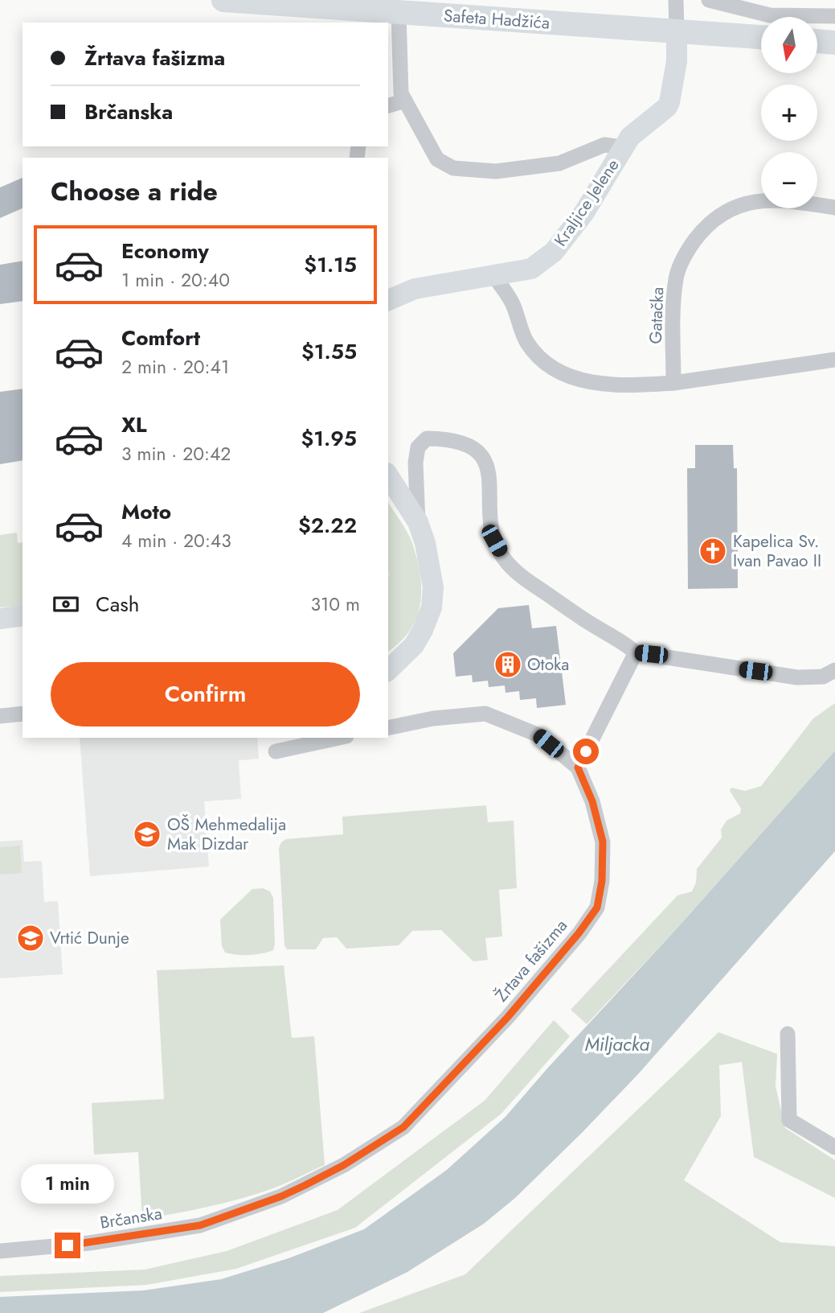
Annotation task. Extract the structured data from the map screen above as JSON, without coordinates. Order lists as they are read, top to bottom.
{
  "streets": {
    "main road": ["Safeta Hadžića", "Kraljice Jelene"],
    "street": ["Gatačka", "Žrtava fašizma", "Brčanska"]
  },
  "crossings": [
    ["Safeta Hadžića", "Kraljice Jelene"],
    ["Žrtava fašizma", "Brčanska"]
  ],
  "water": ["Miljacka"],
  "places": {
    "church": ["Kapelica Sv. Ivan Pavao II"],
    "building": ["Otoka"],
    "school or university": ["OŠ Mehmedalija Mak Dizdar", "Vrtić Dunje"]
  },
  "north": "bottom",
  "page": {
    "map_buttons": ["+", "−"],
    "banner": ["Žrtava fašizma", "Brčanska"],
    "heading": "Choose a ride",
    "list": [
      {
        "name": "Economy",
        "note": "1 min · 20:40",
        "value": "$1.15"
      },
      {
        "name": "Comfort",
        "note": "2 min · 20:41",
        "value": "$1.55"
      },
      {
        "name": "XL",
        "note": "3 min · 20:42",
        "value": "$1.95"
      },
      {
        "name": "Moto",
        "note": "4 min · 20:43",
        "value": "$2.22"
      }
    ],
    "pay": ["Cash", "310 m"],
    "buttons": "Confirm",
    "bubble": "1 min"
  }
}
